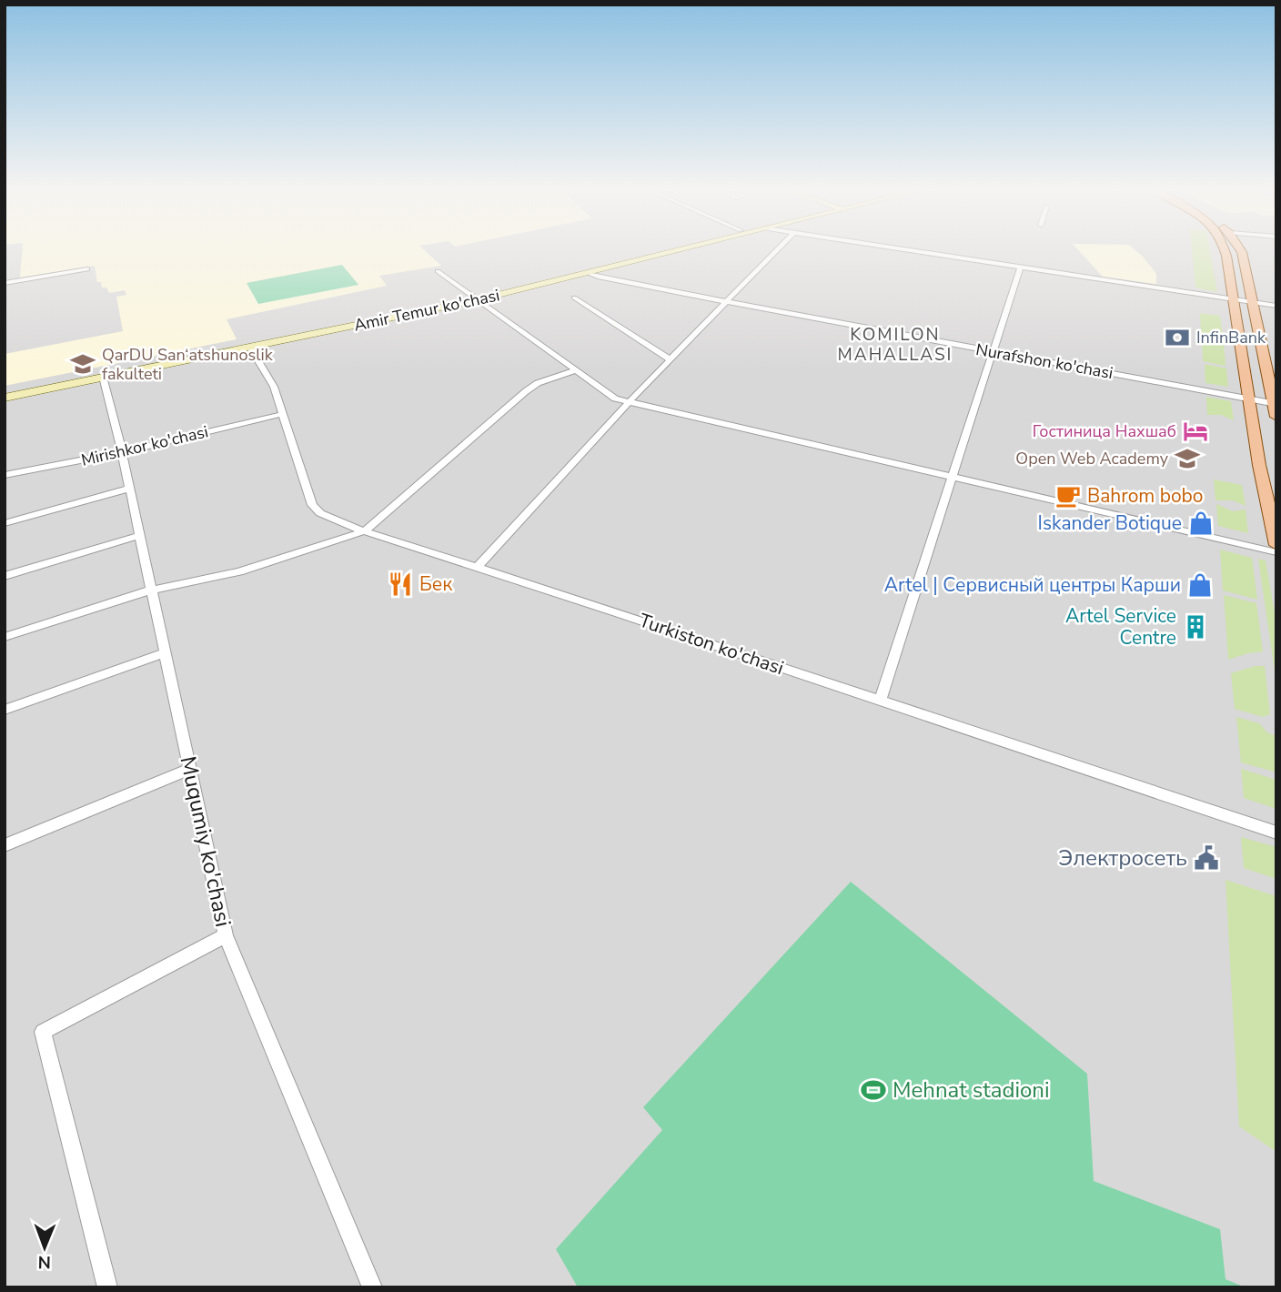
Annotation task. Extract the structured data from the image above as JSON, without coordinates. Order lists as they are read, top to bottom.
{
  "streets": {
    "main road": ["Amir Temur ko'chasi"],
    "street": [
      "Nurafshon ko'chasi",
      "Mirishkor ko'chasi",
      "Turkiston ko'chasi",
      "Muqumiy ko'chasi"
    ]
  },
  "crossings": [
    ["Amir Temur ko'chasi", "Nurafshon ko'chasi"],
    ["Amir Temur ko'chasi", "Turkiston ko'chasi"],
    ["Amir Temur ko'chasi", "Muqumiy ko'chasi"],
    ["Mirishkor ko'chasi", "Turkiston ko'chasi"],
    ["Mirishkor ko'chasi", "Muqumiy ko'chasi"]
  ],
  "districts": ["KOMILON MAHALLASI"],
  "places": {
    "bank": ["InfinBank"],
    "school or university": ["QarDU San‘atshunoslik fakulteti", "Open Web Academy"],
    "hotel": ["Гостиница Нахшаб"],
    "cafe": ["Bahrom bobo"],
    "shop": ["Iskander Botique", "Artel | Сервисный центры Карши"],
    "restaurant": ["Бек"],
    "building": ["Artel Service Centre"],
    "public building": ["Электросеть"],
    "sports": ["Mehnat stadioni"]
  },
  "north": "bottom"
}
